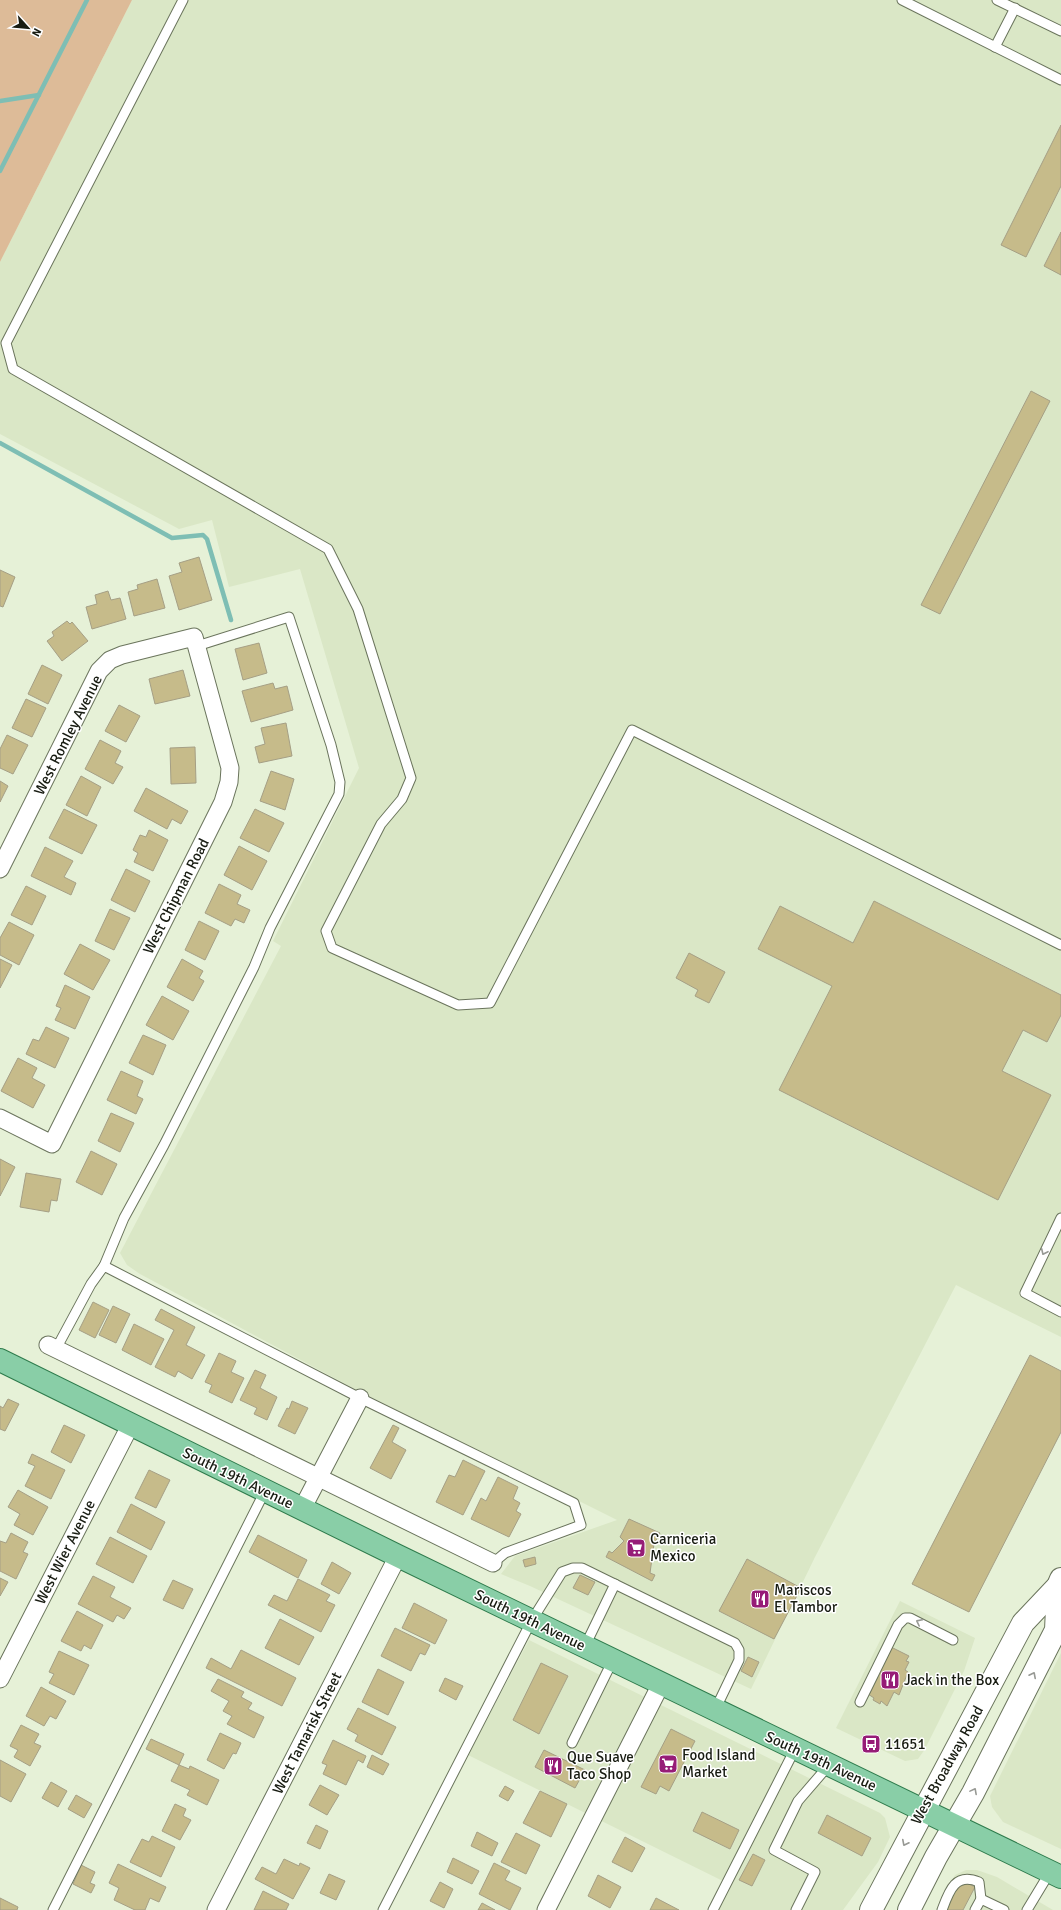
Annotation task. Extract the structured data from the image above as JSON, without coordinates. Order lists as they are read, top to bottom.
{
  "streets": {
    "main road": ["South 19th Avenue", "West Broadway Road"],
    "street": [
      "West Romley Avenue",
      "West Chipman Road",
      "West Wier Avenue",
      "West Tamarisk Street"
    ]
  },
  "crossings": [
    ["West Romley Avenue", "West Chipman Road"],
    ["South 19th Avenue", "West Wier Avenue"],
    ["South 19th Avenue", "West Tamarisk Street"],
    ["South 19th Avenue", "West Broadway Road"]
  ],
  "places": {
    "supermarket": ["Carniceria Mexico", "Food Island Market"],
    "restaurant": ["Mariscos El Tambor", "Jack in the Box", "Que Suave Taco Shop"],
    "bus stop": ["11651"]
  },
  "north": "bottom right"
}
